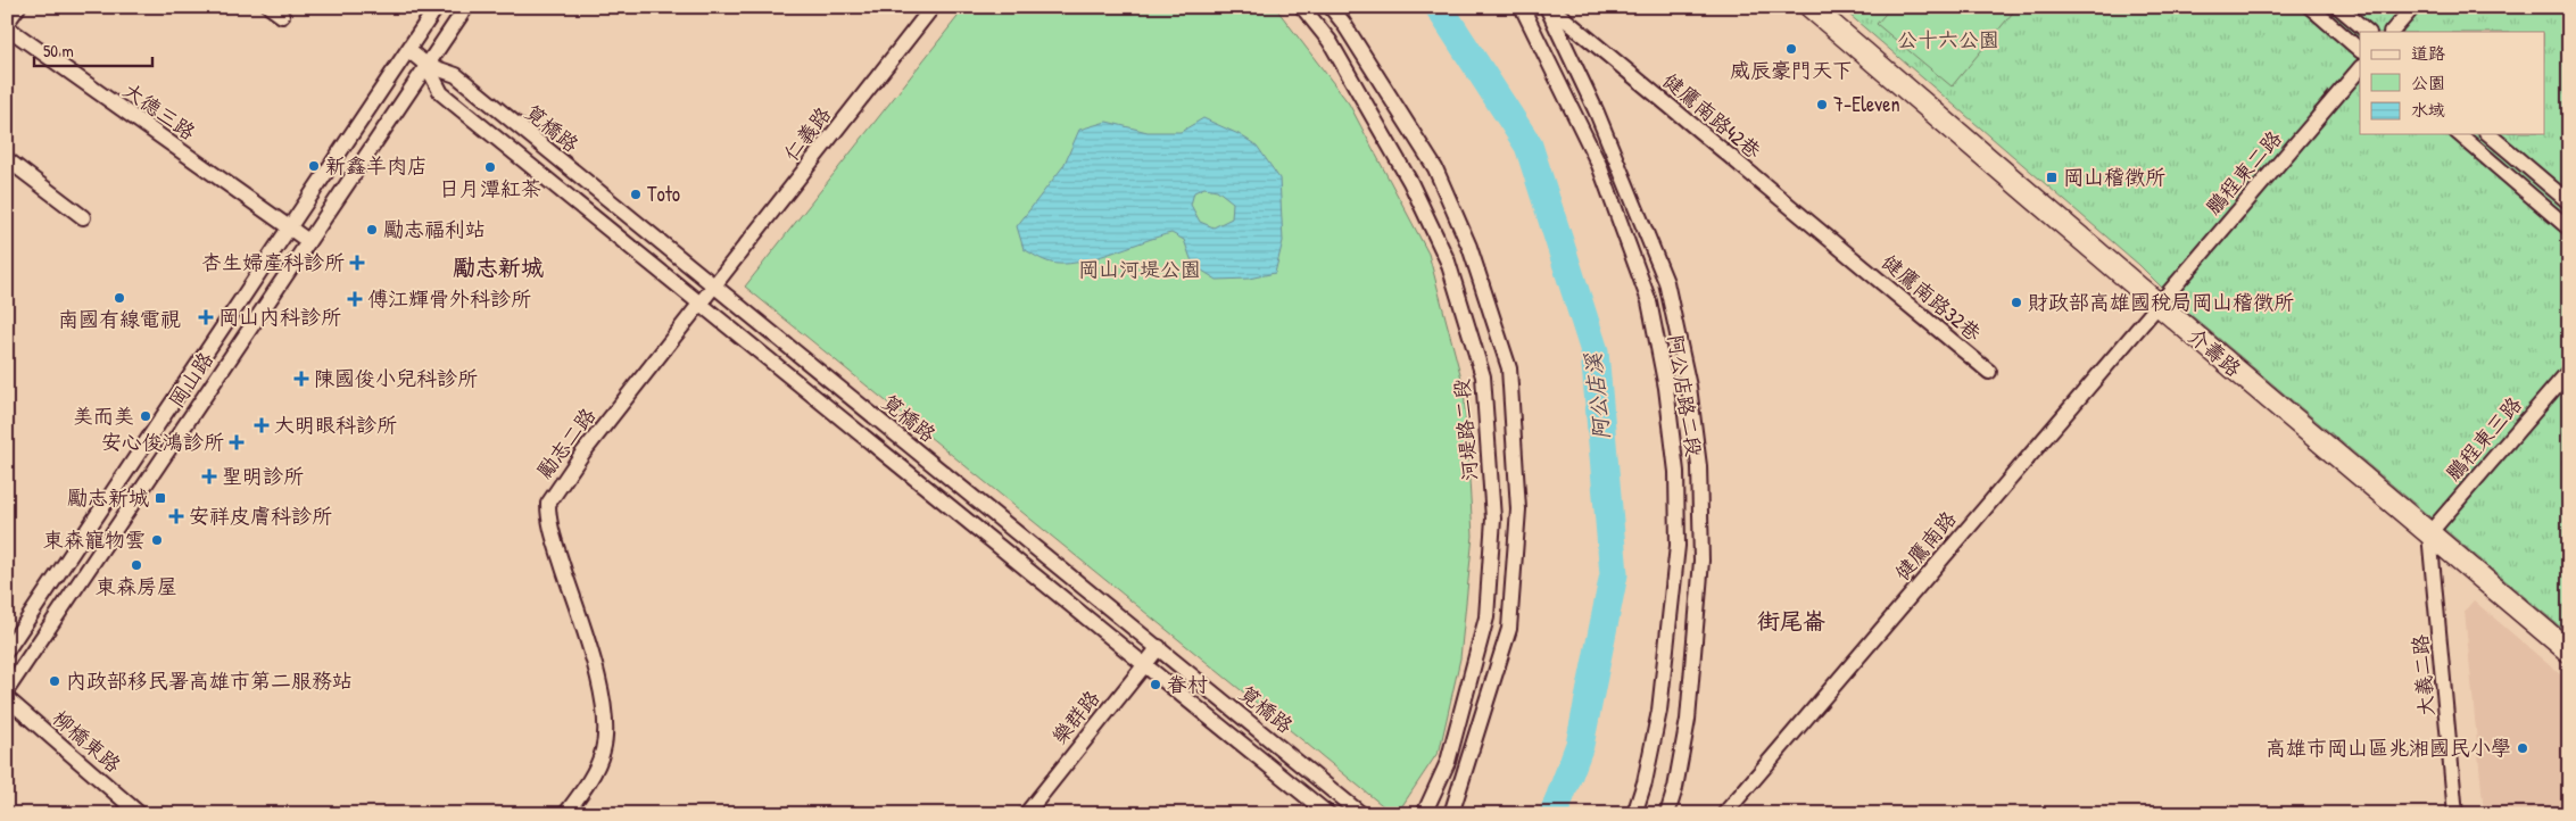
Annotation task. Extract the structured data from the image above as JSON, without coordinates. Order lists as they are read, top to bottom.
{
  "streets": {
    "main road": ["介壽路"],
    "street": [
      "大德三路",
      "健鷹南路42巷",
      "筧橋路",
      "仁義路",
      "鵬程東二路",
      "健鷹南路32巷",
      "岡山路",
      "阿公店路二段",
      "河堤路二段",
      "鵬程東三路",
      "勵志二路",
      "健鷹南路",
      "大義二路",
      "樂群路",
      "柳橋東路"
    ]
  },
  "crossings": [
    ["大德三路", "岡山路"],
    ["健鷹南路42巷", "健鷹南路32巷"],
    ["健鷹南路42巷", "阿公店路二段"],
    ["筧橋路", "仁義路"],
    ["筧橋路", "岡山路"],
    ["筧橋路", "勵志二路"],
    ["筧橋路", "樂群路"],
    ["仁義路", "勵志二路"],
    ["鵬程東二路", "介壽路"],
    ["鵬程東二路", "健鷹南路"],
    ["介壽路", "鵬程東三路"],
    ["介壽路", "健鷹南路"],
    ["介壽路", "大義二路"],
    ["鵬程東三路", "大義二路"]
  ],
  "districts": ["勵志新城", "街尾崙"],
  "water": ["阿公店溪"],
  "parks": ["公十六公園", "岡山河堤公園"],
  "places": {
    "other": [
      "威辰豪門天下",
      "7-Eleven",
      "新鑫羊肉店",
      "日月潭紅茶",
      "Toto",
      "勵志福利站",
      "南國有線電視",
      "財政部高雄國稅局岡山稽徵所",
      "美而美",
      "東森寵物雲",
      "東森房屋",
      "內政部移民署高雄市第二服務站",
      "眷村",
      "高雄市岡山區兆湘國民小學"
    ],
    "transit": ["岡山稽徵所", "勵志新城"],
    "health": [
      "杏生婦產科診所",
      "傅江輝骨外科診所",
      "岡山內科診所",
      "陳國俊小兒科診所",
      "大明眼科診所",
      "安心俊鴻診所",
      "聖明診所",
      "安祥皮膚科診所"
    ]
  },
  "legend": ["道路", "公園", "水域"],
  "scale_bar": "50 m"
}
